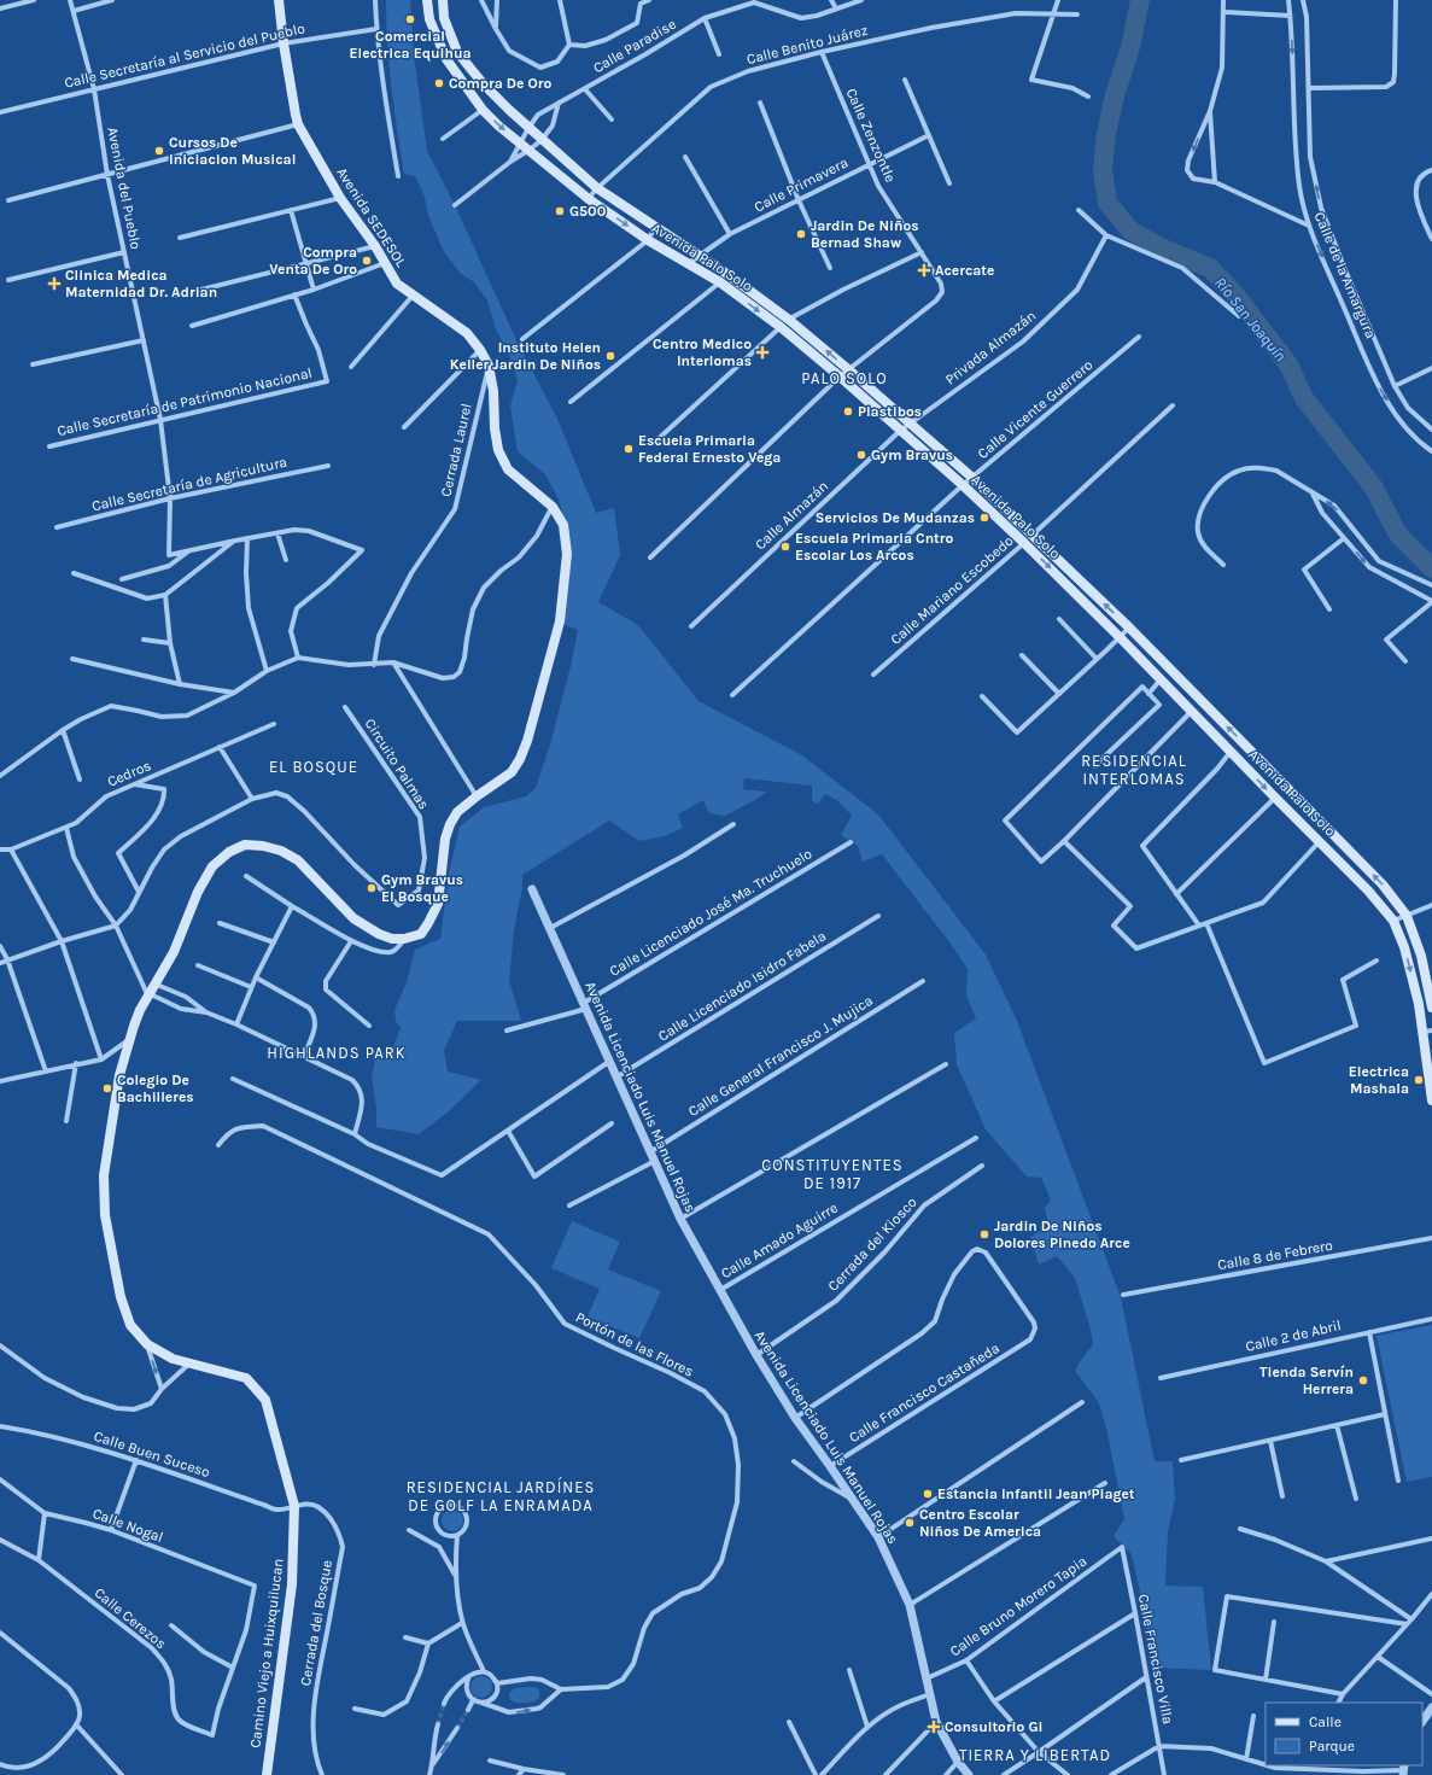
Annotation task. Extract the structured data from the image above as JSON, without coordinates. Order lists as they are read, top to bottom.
{
  "streets": {
    "main road": ["Avenida SEDESOL", "Avenida Palo Solo", "Camino Viejo a Huixquilucan"],
    "street": [
      "Calle Benito Juárez",
      "Calle Paradise",
      "Calle Secretaría al Servicio del Pueblo",
      "Calle Zenzontle",
      "Calle Primavera",
      "Avenida del Pueblo",
      "Calle de la Amargura",
      "Privada Almazán",
      "Calle Secretaría de Patrimonio Nacional",
      "Calle Vicente Guerrero",
      "Cerrada Laurel",
      "Calle Secretaría de Agricultura",
      "Calle Almazán",
      "Calle Mariano Escobedo",
      "Circuito Palmas",
      "Cedros",
      "Calle Licenciado José Ma. Truchuelo",
      "Calle Licenciado Isidro Fabela",
      "Calle General Francisco J. Mujica",
      "Avenida Licenciado Luis Manuel Rojas",
      "Calle Amado Aguirre",
      "Cerrada del Kiosco",
      "Calle 8 de Febrero",
      "Calle 2 de Abril",
      "Portón de las Flores",
      "Calle Francisco Castañeda",
      "Calle Buen Suceso",
      "Calle Nogal",
      "Calle Bruno Morero Tapia",
      "Calle Cerezos",
      "Cerrada del Bosque",
      "Calle Francisco Villa"
    ]
  },
  "crossings": [
    ["Calle Benito Juárez", "Calle Zenzontle"],
    ["Calle Benito Juárez", "Avenida Palo Solo"],
    ["Calle Paradise", "Avenida Palo Solo"],
    ["Calle Secretaría al Servicio del Pueblo", "Avenida del Pueblo"],
    ["Calle Secretaría al Servicio del Pueblo", "Avenida SEDESOL"],
    ["Calle Zenzontle", "Calle Primavera"],
    ["Calle Zenzontle", "Avenida Palo Solo"],
    ["Calle Primavera", "Avenida Palo Solo"],
    ["Avenida del Pueblo", "Calle Secretaría de Patrimonio Nacional"],
    ["Avenida del Pueblo", "Calle Secretaría de Agricultura"],
    ["Avenida SEDESOL", "Cerrada Laurel"],
    ["Avenida Palo Solo", "Privada Almazán"],
    ["Avenida Palo Solo", "Calle Vicente Guerrero"],
    ["Avenida Palo Solo", "Calle Almazán"],
    ["Avenida Palo Solo", "Calle Mariano Escobedo"],
    ["Privada Almazán", "Calle Almazán"],
    ["Calle Licenciado José Ma. Truchuelo", "Avenida Licenciado Luis Manuel Rojas"],
    ["Calle Licenciado Isidro Fabela", "Avenida Licenciado Luis Manuel Rojas"],
    ["Calle General Francisco J. Mujica", "Avenida Licenciado Luis Manuel Rojas"],
    ["Avenida Licenciado Luis Manuel Rojas", "Calle Amado Aguirre"],
    ["Avenida Licenciado Luis Manuel Rojas", "Cerrada del Kiosco"],
    ["Avenida Licenciado Luis Manuel Rojas", "Calle Francisco Castañeda"],
    ["Avenida Licenciado Luis Manuel Rojas", "Calle Bruno Morero Tapia"],
    ["Calle Buen Suceso", "Cerrada del Bosque"],
    ["Calle Buen Suceso", "Camino Viejo a Huixquilucan"],
    ["Calle Nogal", "Calle Cerezos"],
    ["Calle Bruno Morero Tapia", "Calle Francisco Villa"],
    ["Cerrada del Bosque", "Camino Viejo a Huixquilucan"]
  ],
  "districts": [
    "PALO SOLO",
    "RESIDENCIAL INTERLOMAS",
    "EL BOSQUE",
    "HIGHLANDS PARK",
    "CONSTITUYENTES DE 1917",
    "RESIDENCIAL JARDÍNES DE GOLF LA ENRAMADA",
    "TIERRA Y LIBERTAD"
  ],
  "water": ["Río San Joaquín"],
  "places": {
    "other": [
      "Comercial Electrica Equihua",
      "Compra De Oro",
      "Cursos De Iniciacion Musical",
      "G500",
      "Jardin De Niños Bernad Shaw",
      "Compra Venta De Oro",
      "Instituto Helen Keller Jardin De Niños",
      "Plastibos",
      "Escuela Primaria Federal Ernesto Vega",
      "Gym Bravus",
      "Servicios De Mudanzas",
      "Escuela Primaria Cntro Escolar Los Arcos",
      "Gym Bravus El Bosque",
      "Electrica Mashala",
      "Colegio De Bachilleres",
      "Jardin De Niños Dolores Pinedo Arce",
      "Tienda Servín Herrera",
      "Estancia Infantil Jean Piaget",
      "Centro Escolar Niños De America"
    ],
    "health": [
      "Acercate",
      "Clinica Medica Maternidad Dr. Adrian",
      "Centro Medico Interlomas",
      "Consultorio Gi"
    ]
  },
  "legend": ["Calle", "Parque"]
}
